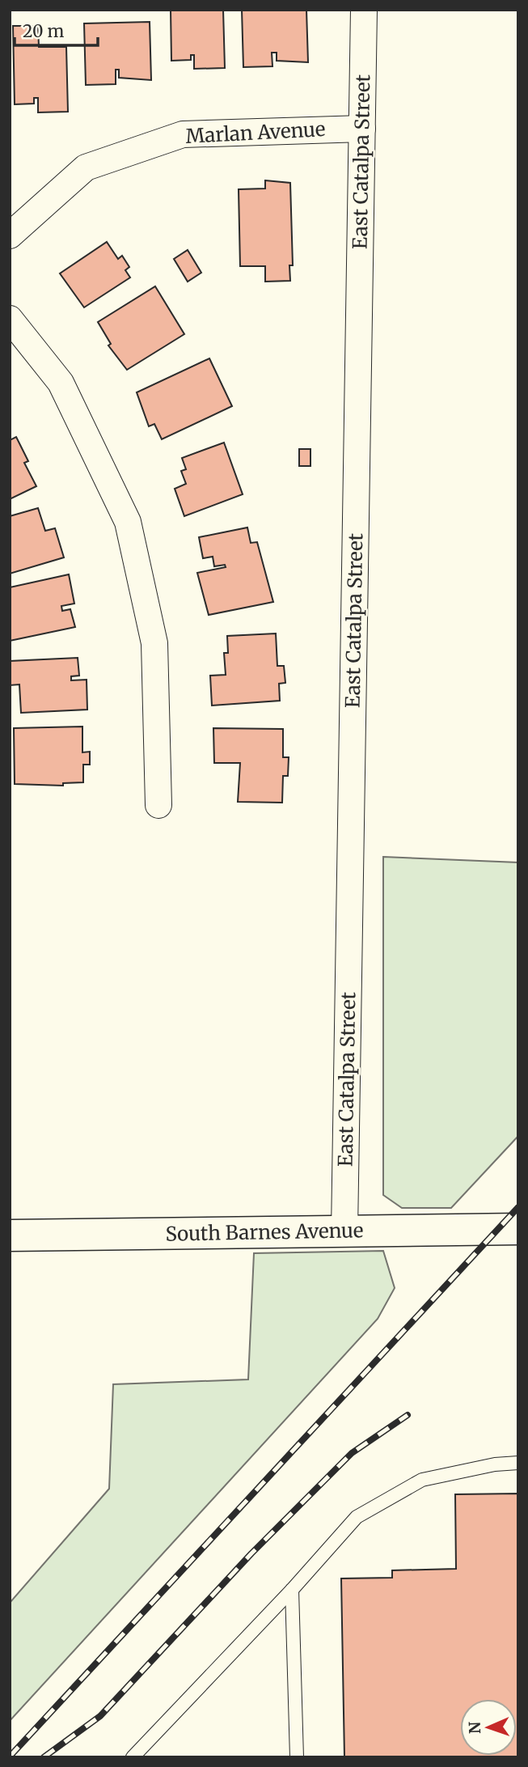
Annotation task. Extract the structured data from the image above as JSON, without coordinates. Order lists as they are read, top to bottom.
{
  "streets": {
    "street": ["Marlan Avenue", "East Catalpa Street", "South Barnes Avenue"]
  },
  "crossings": [
    ["Marlan Avenue", "East Catalpa Street"],
    ["East Catalpa Street", "South Barnes Avenue"]
  ],
  "scale_bar": "20 m",
  "north": "left"
}
